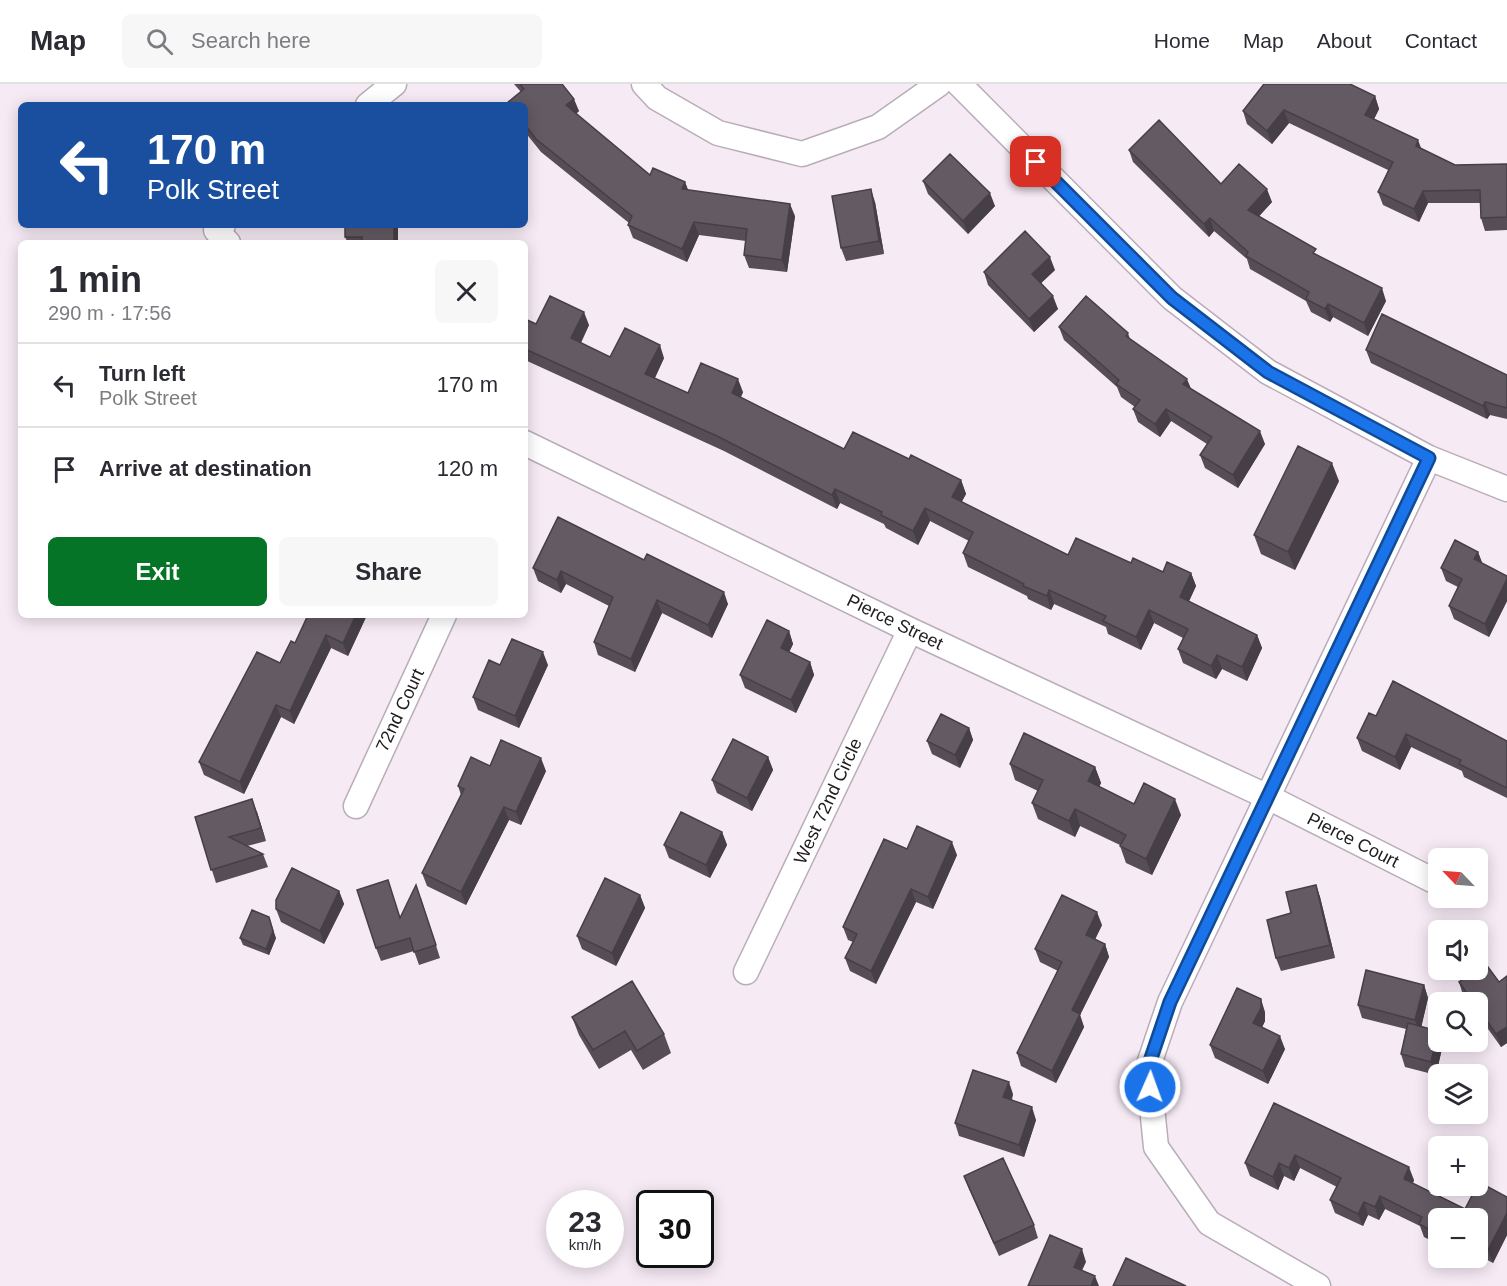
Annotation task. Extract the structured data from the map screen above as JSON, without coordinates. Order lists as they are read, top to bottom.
{
  "streets": {
    "street": [
      "Pierce Street",
      "72nd Court",
      "West 72nd Circle",
      "Pierce Court"
    ]
  },
  "crossings": [
    ["Pierce Street", "West 72nd Circle"],
    ["Pierce Street", "Pierce Court"]
  ],
  "north": "top left",
  "page": {
    "header": "Map",
    "search": "Search here",
    "nav": [
      "Home",
      "Map",
      "About",
      "Contact"
    ],
    "turn": ["170 m", "Polk Street"],
    "heading": ["1 min", "290 m · 17:56"],
    "list": [
      {
        "name": "Turn left",
        "note": "Polk Street",
        "value": "170 m"
      },
      {
        "name": "Arrive at destination",
        "value": "120 m"
      }
    ],
    "buttons": ["Exit", "Share"],
    "map_buttons": ["+", "−"],
    "speed": "23 km/h",
    "limit": "30"
  }
}
